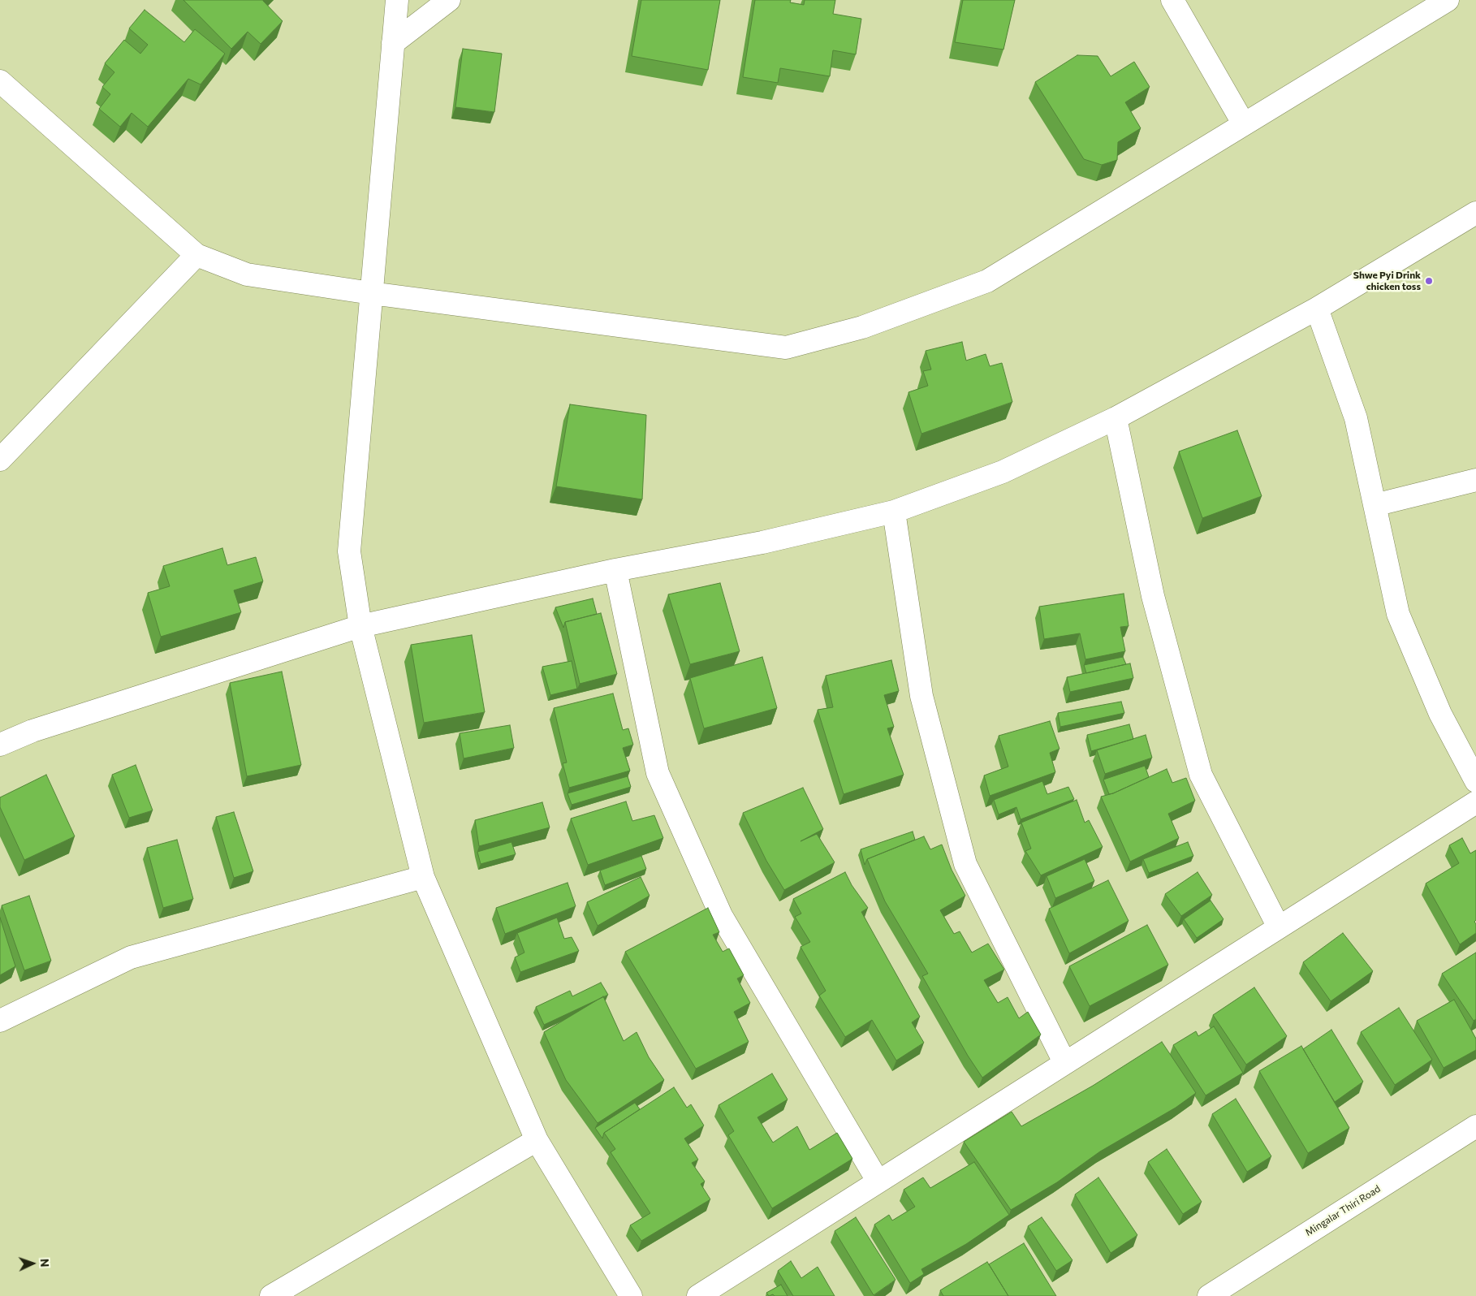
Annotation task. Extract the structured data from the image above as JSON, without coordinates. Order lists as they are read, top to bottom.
{
  "streets": {
    "street": ["Mingalar Thiri Road"]
  },
  "places": ["Shwe Pyi Drink chicken toss"],
  "north": "right"
}
